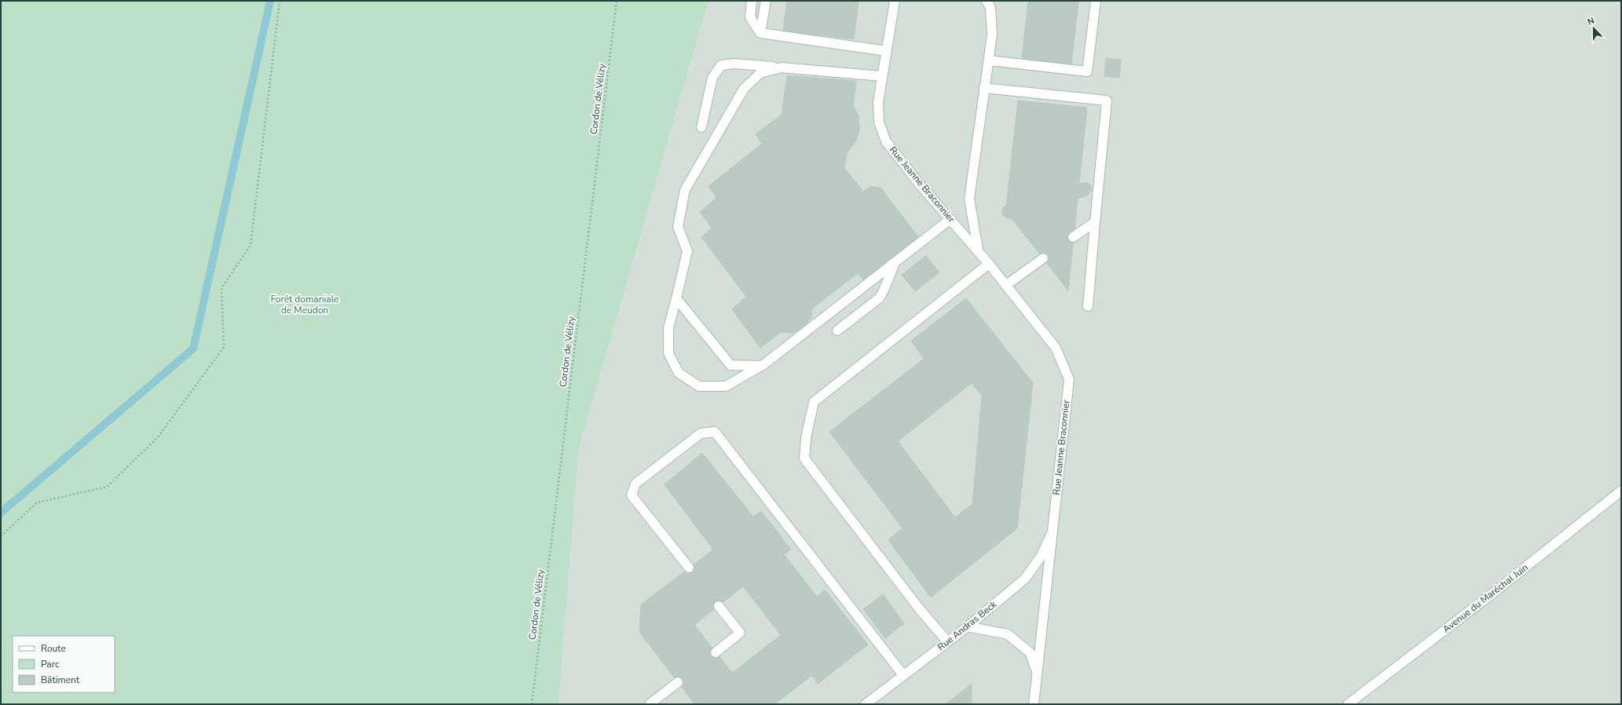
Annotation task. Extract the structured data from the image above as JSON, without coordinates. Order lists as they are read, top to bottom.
{
  "streets": {
    "street": ["Rue Jeanne Braconnier", "Avenue du Maréchal Juin", "Rue Andras Beck"],
    "path": ["Cordon de Vélizy"]
  },
  "crossings": [
    ["Rue Jeanne Braconnier", "Rue Andras Beck"]
  ],
  "parks": ["Forêt domaniale de Meudon"],
  "legend": ["Route", "Parc", "Bâtiment"],
  "north": "top"
}
